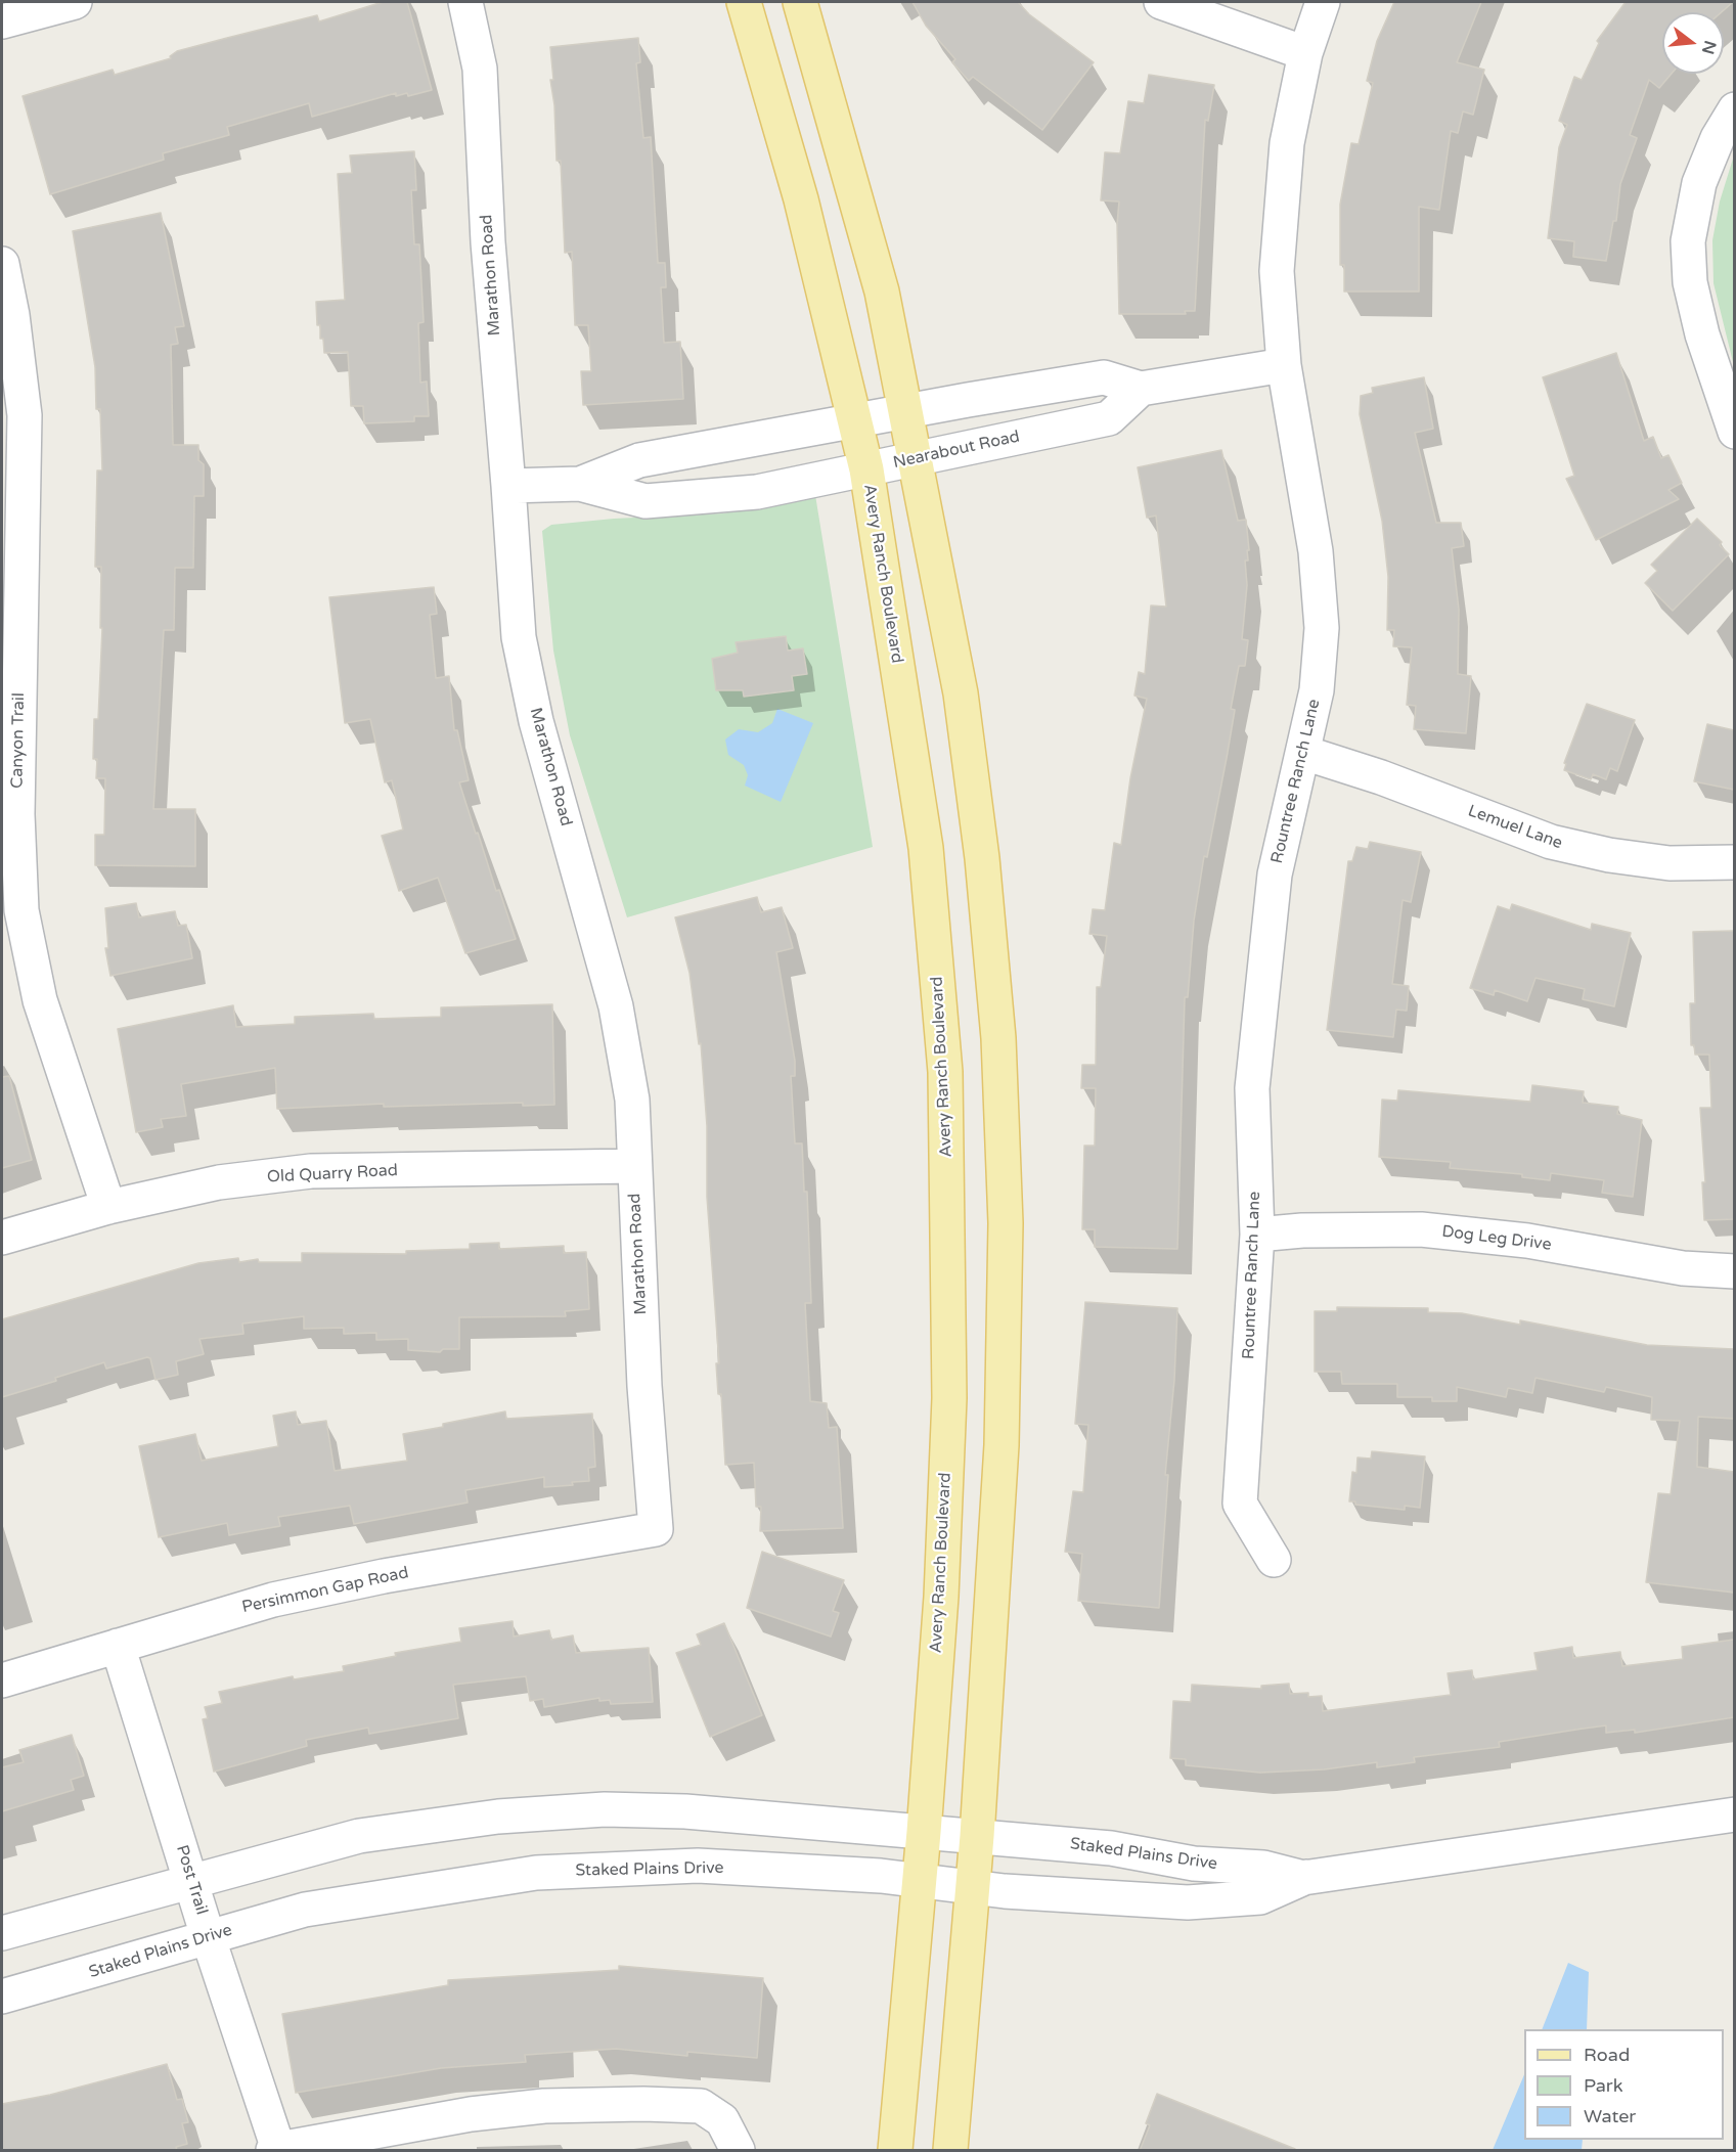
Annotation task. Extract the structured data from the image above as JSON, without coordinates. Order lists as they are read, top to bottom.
{
  "streets": {
    "main road": ["Avery Ranch Boulevard"],
    "street": [
      "Marathon Road",
      "Nearabout Road",
      "Canyon Trail",
      "Rountree Ranch Lane",
      "Lemuel Lane",
      "Old Quarry Road",
      "Dog Leg Drive",
      "Persimmon Gap Road",
      "Staked Plains Drive",
      "Post Trail"
    ]
  },
  "crossings": [
    ["Marathon Road", "Nearabout Road"],
    ["Marathon Road", "Old Quarry Road"],
    ["Marathon Road", "Persimmon Gap Road"],
    ["Nearabout Road", "Avery Ranch Boulevard"],
    ["Nearabout Road", "Rountree Ranch Lane"],
    ["Avery Ranch Boulevard", "Staked Plains Drive"],
    ["Canyon Trail", "Old Quarry Road"],
    ["Rountree Ranch Lane", "Lemuel Lane"],
    ["Rountree Ranch Lane", "Dog Leg Drive"],
    ["Persimmon Gap Road", "Post Trail"],
    ["Staked Plains Drive", "Post Trail"]
  ],
  "legend": ["Road", "Park", "Water"],
  "north": "right"
}
